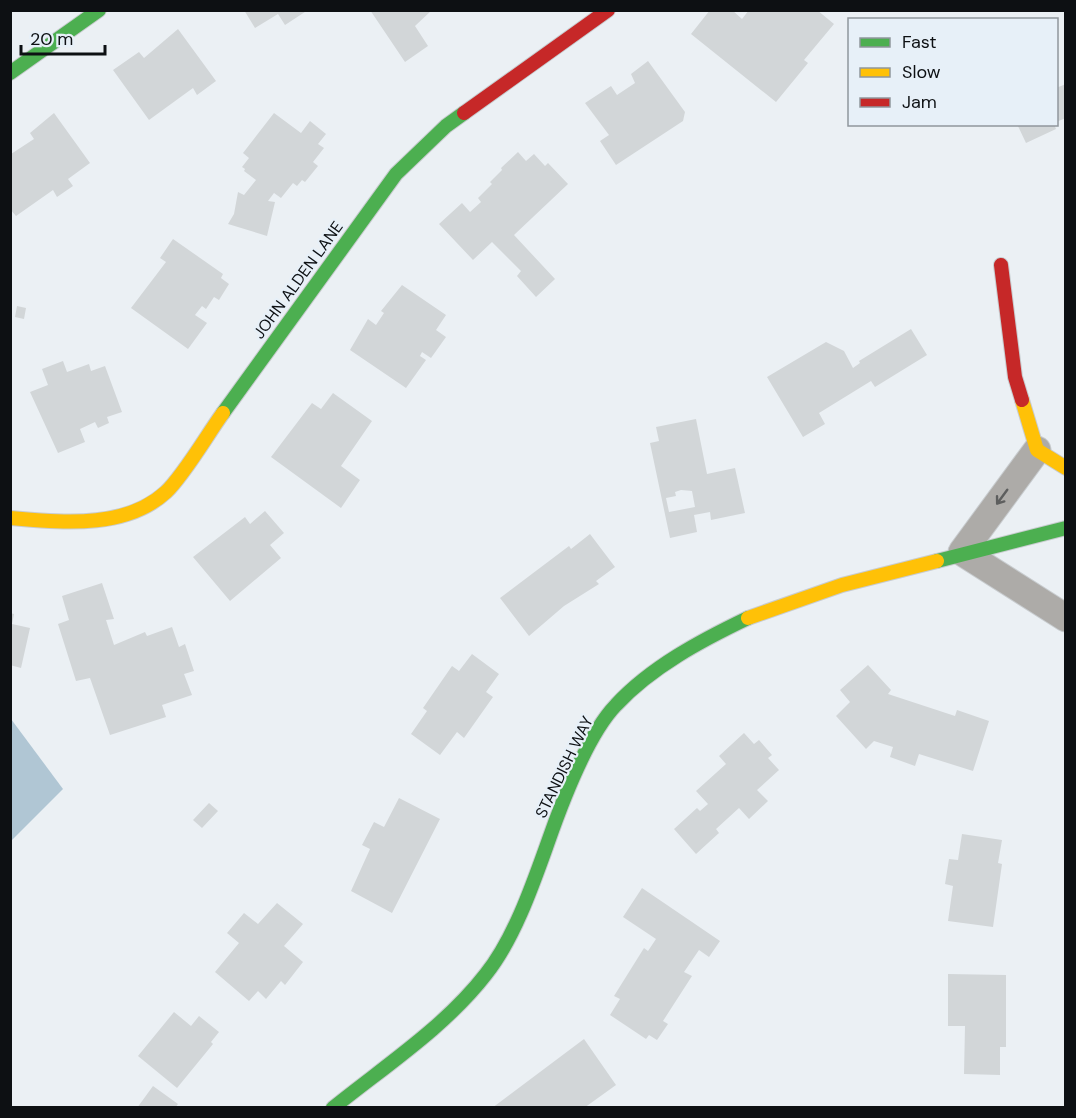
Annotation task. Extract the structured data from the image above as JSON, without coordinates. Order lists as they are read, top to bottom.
{
  "streets": {
    "street": ["JOHN ALDEN LANE", "STANDISH WAY"]
  },
  "legend": ["Fast", "Slow", "Jam"],
  "scale_bar": "20 m"
}
